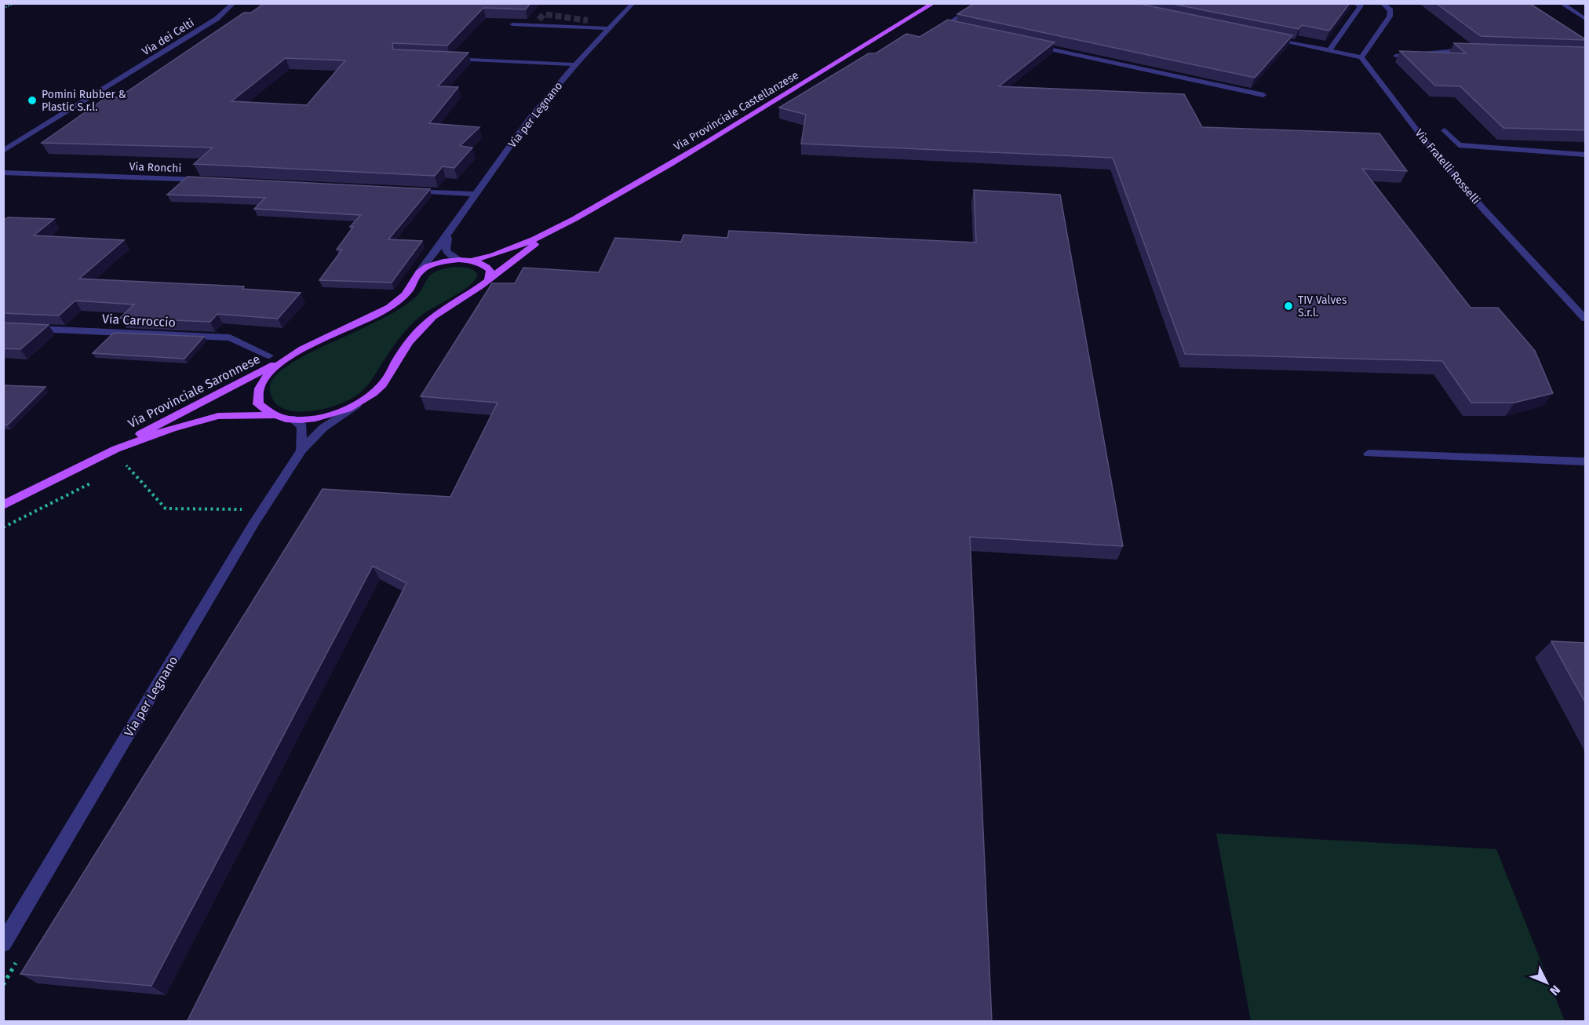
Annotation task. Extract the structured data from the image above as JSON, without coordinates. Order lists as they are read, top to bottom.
{
  "streets": {
    "main road": ["Via Provinciale Castellanzese", "Via Provinciale Saronnese"],
    "street": [
      "Via dei Celti",
      "Via per Legnano",
      "Via Fratelli Rosselli",
      "Via Ronchi",
      "Via Carroccio"
    ]
  },
  "crossings": [
    ["Via Provinciale Castellanzese", "Via per Legnano"],
    ["Via Provinciale Castellanzese", "Via Provinciale Saronnese"],
    ["Via per Legnano", "Via Provinciale Saronnese"]
  ],
  "places": ["Pomini Rubber & Plastic S.r.l.", "TIV Valves S.r.l."],
  "north": "bottom right"
}
